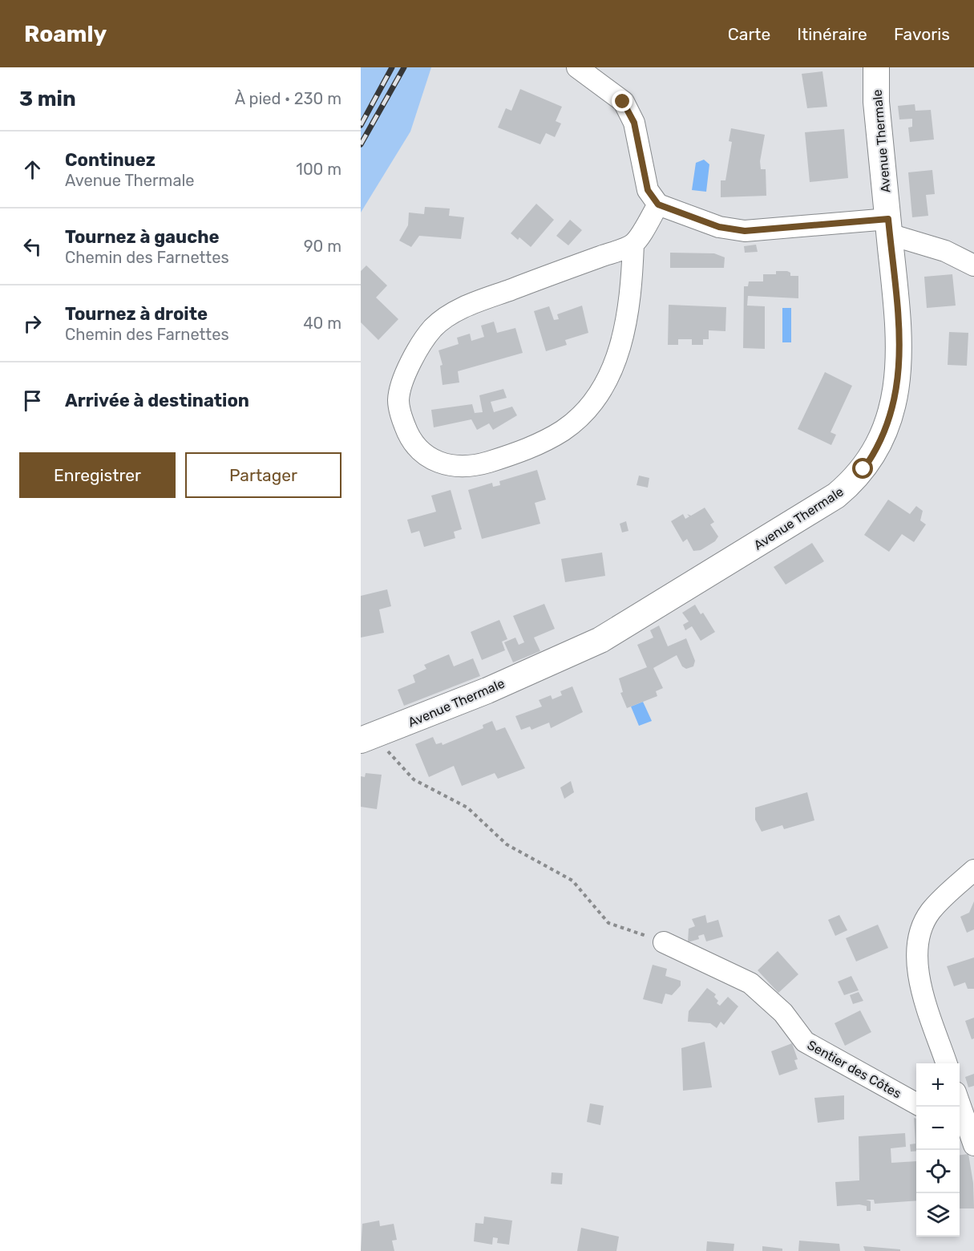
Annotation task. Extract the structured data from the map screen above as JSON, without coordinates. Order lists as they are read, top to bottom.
{
  "streets": {
    "main road": ["Avenue Thermale"],
    "street": ["Sentier des Côtes"]
  },
  "page": {
    "header": "Roamly",
    "nav": ["Carte", "Itinéraire", "Favoris"],
    "heading": ["3 min", "À pied · 230 m"],
    "list": [
      ["Continuez", "Avenue Thermale", "100 m"],
      ["Tournez à gauche", "Chemin des Farnettes", "90 m"],
      ["Tournez à droite", "Chemin des Farnettes", "40 m"],
      "Arrivée à destination"
    ],
    "buttons": ["Enregistrer", "Partager"],
    "map_buttons": ["+", "−"]
  }
}
